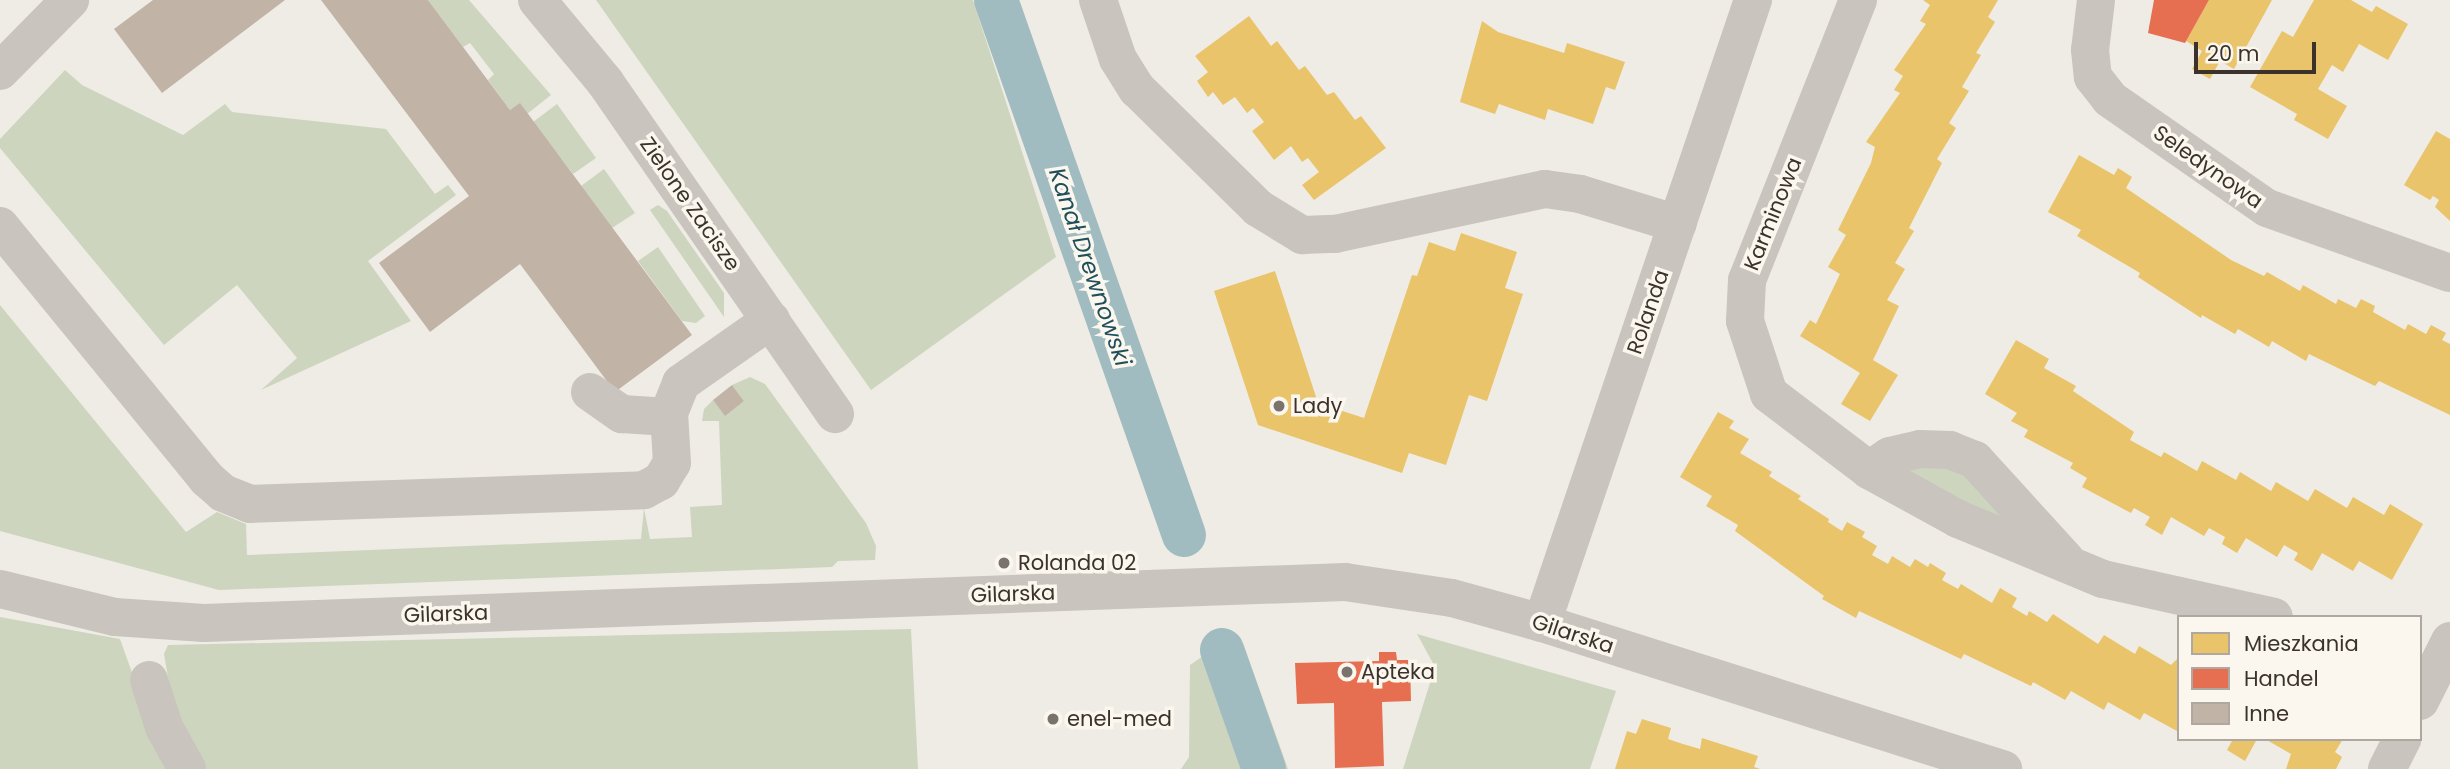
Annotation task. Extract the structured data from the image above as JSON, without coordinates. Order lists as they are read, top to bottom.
{
  "streets": {
    "street": [
      "Seledynowa",
      "Zielone Zacisze",
      "Karminowa",
      "Rolanda",
      "Gilarska"
    ]
  },
  "crossings": [
    ["Rolanda", "Gilarska"]
  ],
  "water": ["Kanał Drewnowski"],
  "places": [
    "Lady",
    "Rolanda 02",
    "Apteka",
    "enel-med"
  ],
  "legend": ["Mieszkania", "Handel", "Inne"],
  "scale_bar": "20 m"
}
